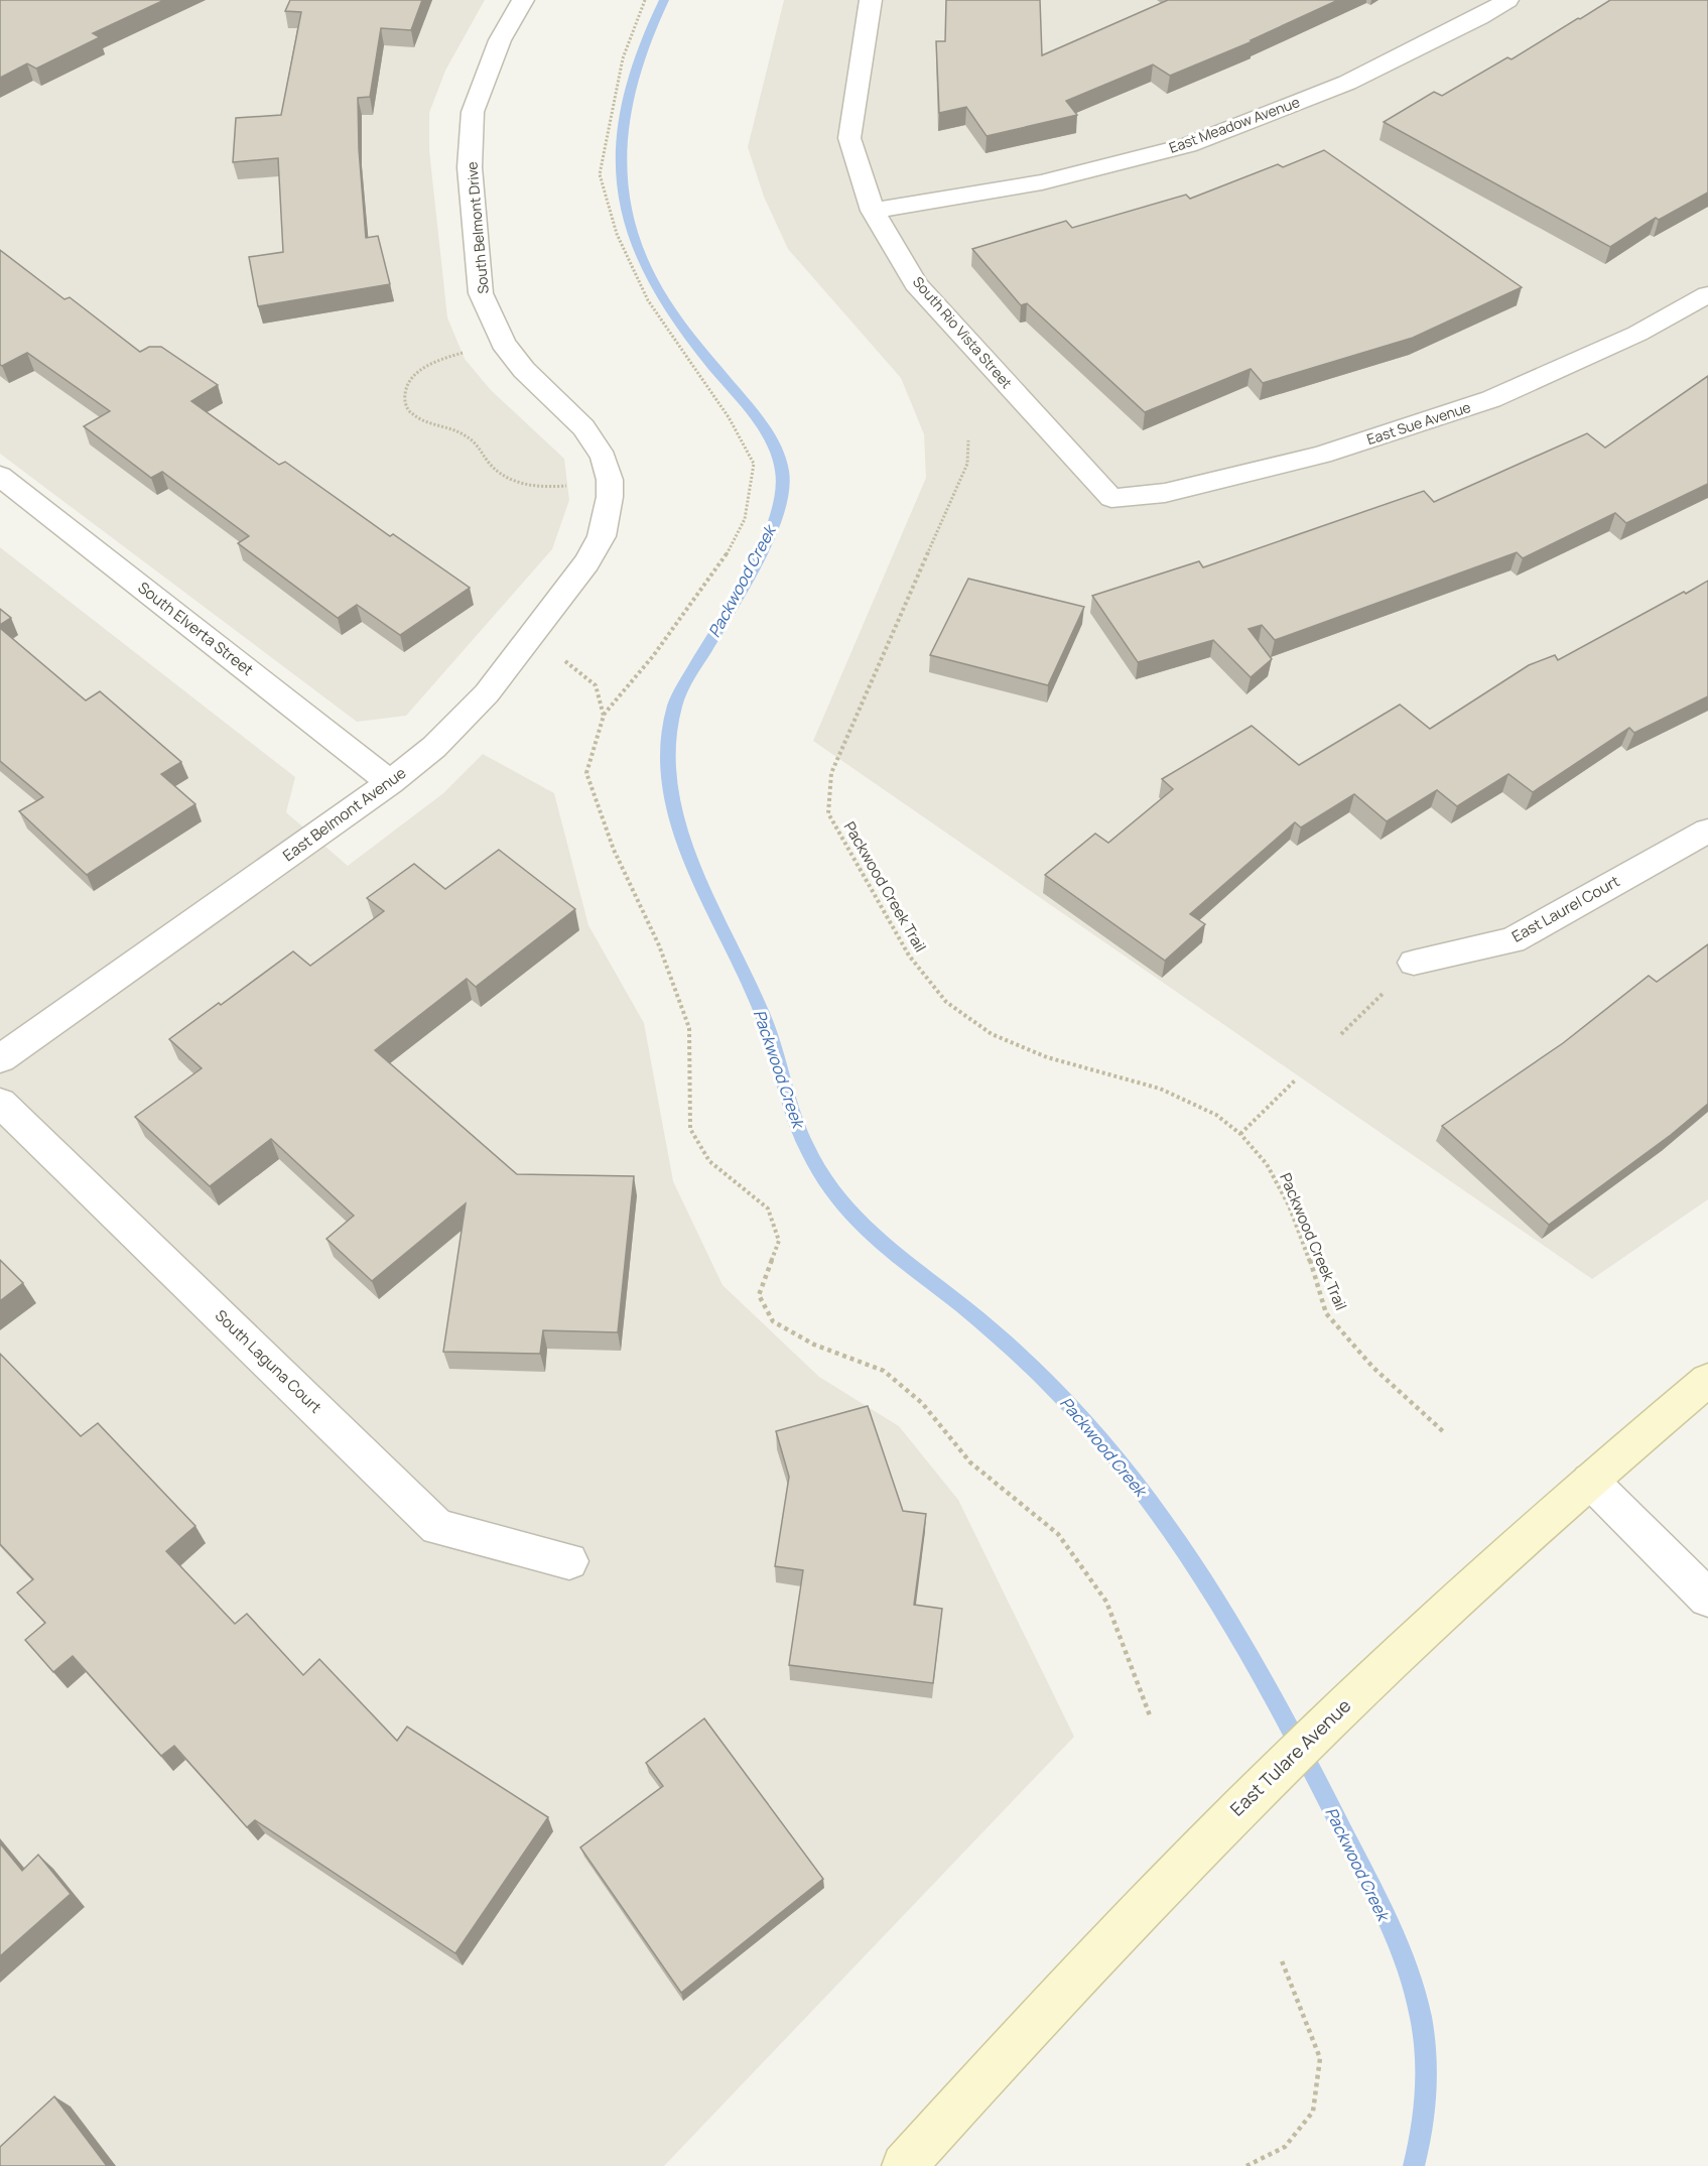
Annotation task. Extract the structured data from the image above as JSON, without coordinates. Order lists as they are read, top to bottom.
{
  "streets": {
    "street": [
      "East Meadow Avenue",
      "South Belmont Drive",
      "South Rio Vista Street",
      "East Sue Avenue",
      "South Elverta Street",
      "East Belmont Avenue",
      "East Laurel Court",
      "South Laguna Court",
      "East Tulare Avenue"
    ],
    "path": ["Packwood Creek Trail"]
  },
  "crossings": [
    ["East Meadow Avenue", "South Rio Vista Street"],
    ["South Belmont Drive", "East Belmont Avenue"],
    ["South Rio Vista Street", "East Sue Avenue"],
    ["South Elverta Street", "East Belmont Avenue"]
  ],
  "water": ["Packwood Creek"]
}
